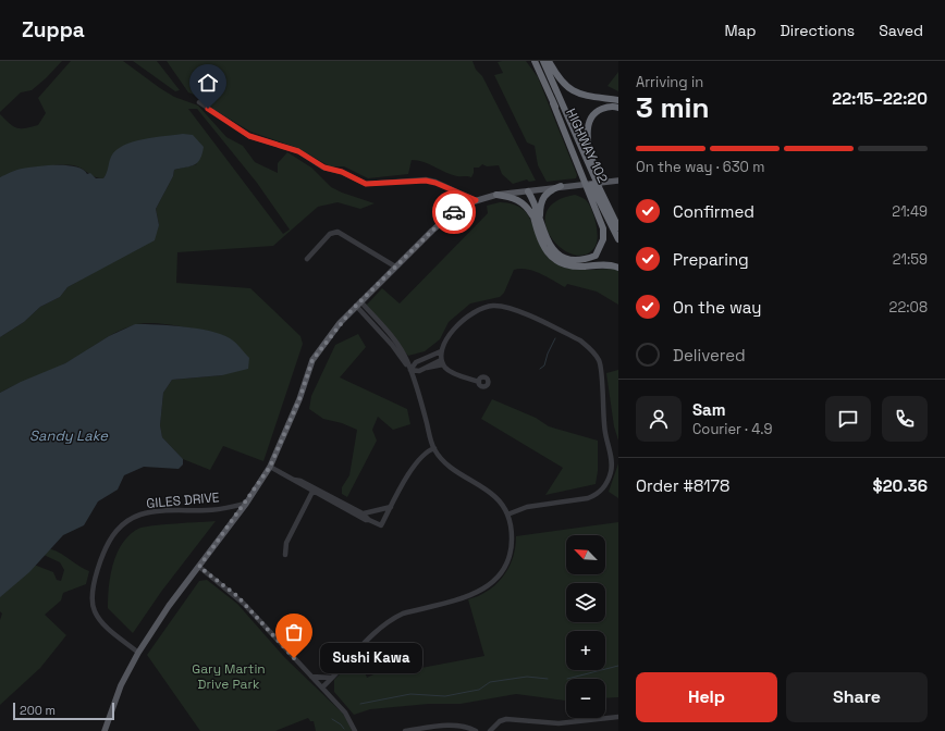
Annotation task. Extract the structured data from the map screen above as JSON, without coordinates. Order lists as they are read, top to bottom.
{
  "streets": {
    "highway": ["HIGHWAY 102"],
    "street": ["GILES DRIVE"]
  },
  "water": ["Sandy Lake"],
  "parks": ["Gary Martin Drive Park"],
  "places": ["Sushi Kawa"],
  "scale_bar": "200 m",
  "north": "top left",
  "page": {
    "header": "Zuppa",
    "nav": ["Map", "Directions", "Saved"],
    "heading": ["3 min", "Arriving in", "22:15–22:20"],
    "panel": [
      "Sam",
      "Courier · 4.9",
      "Order #8178",
      "$20.36"
    ],
    "bar": "On the way · 630 m",
    "list": [
      ["Confirmed", "21:49"],
      ["Preparing", "21:59"],
      ["On the way", "22:08"],
      "Delivered"
    ],
    "map_buttons": ["+", "−"],
    "bubble": "Sushi Kawa",
    "buttons": ["Help", "Share"],
    "scale": "200 m"
  }
}
